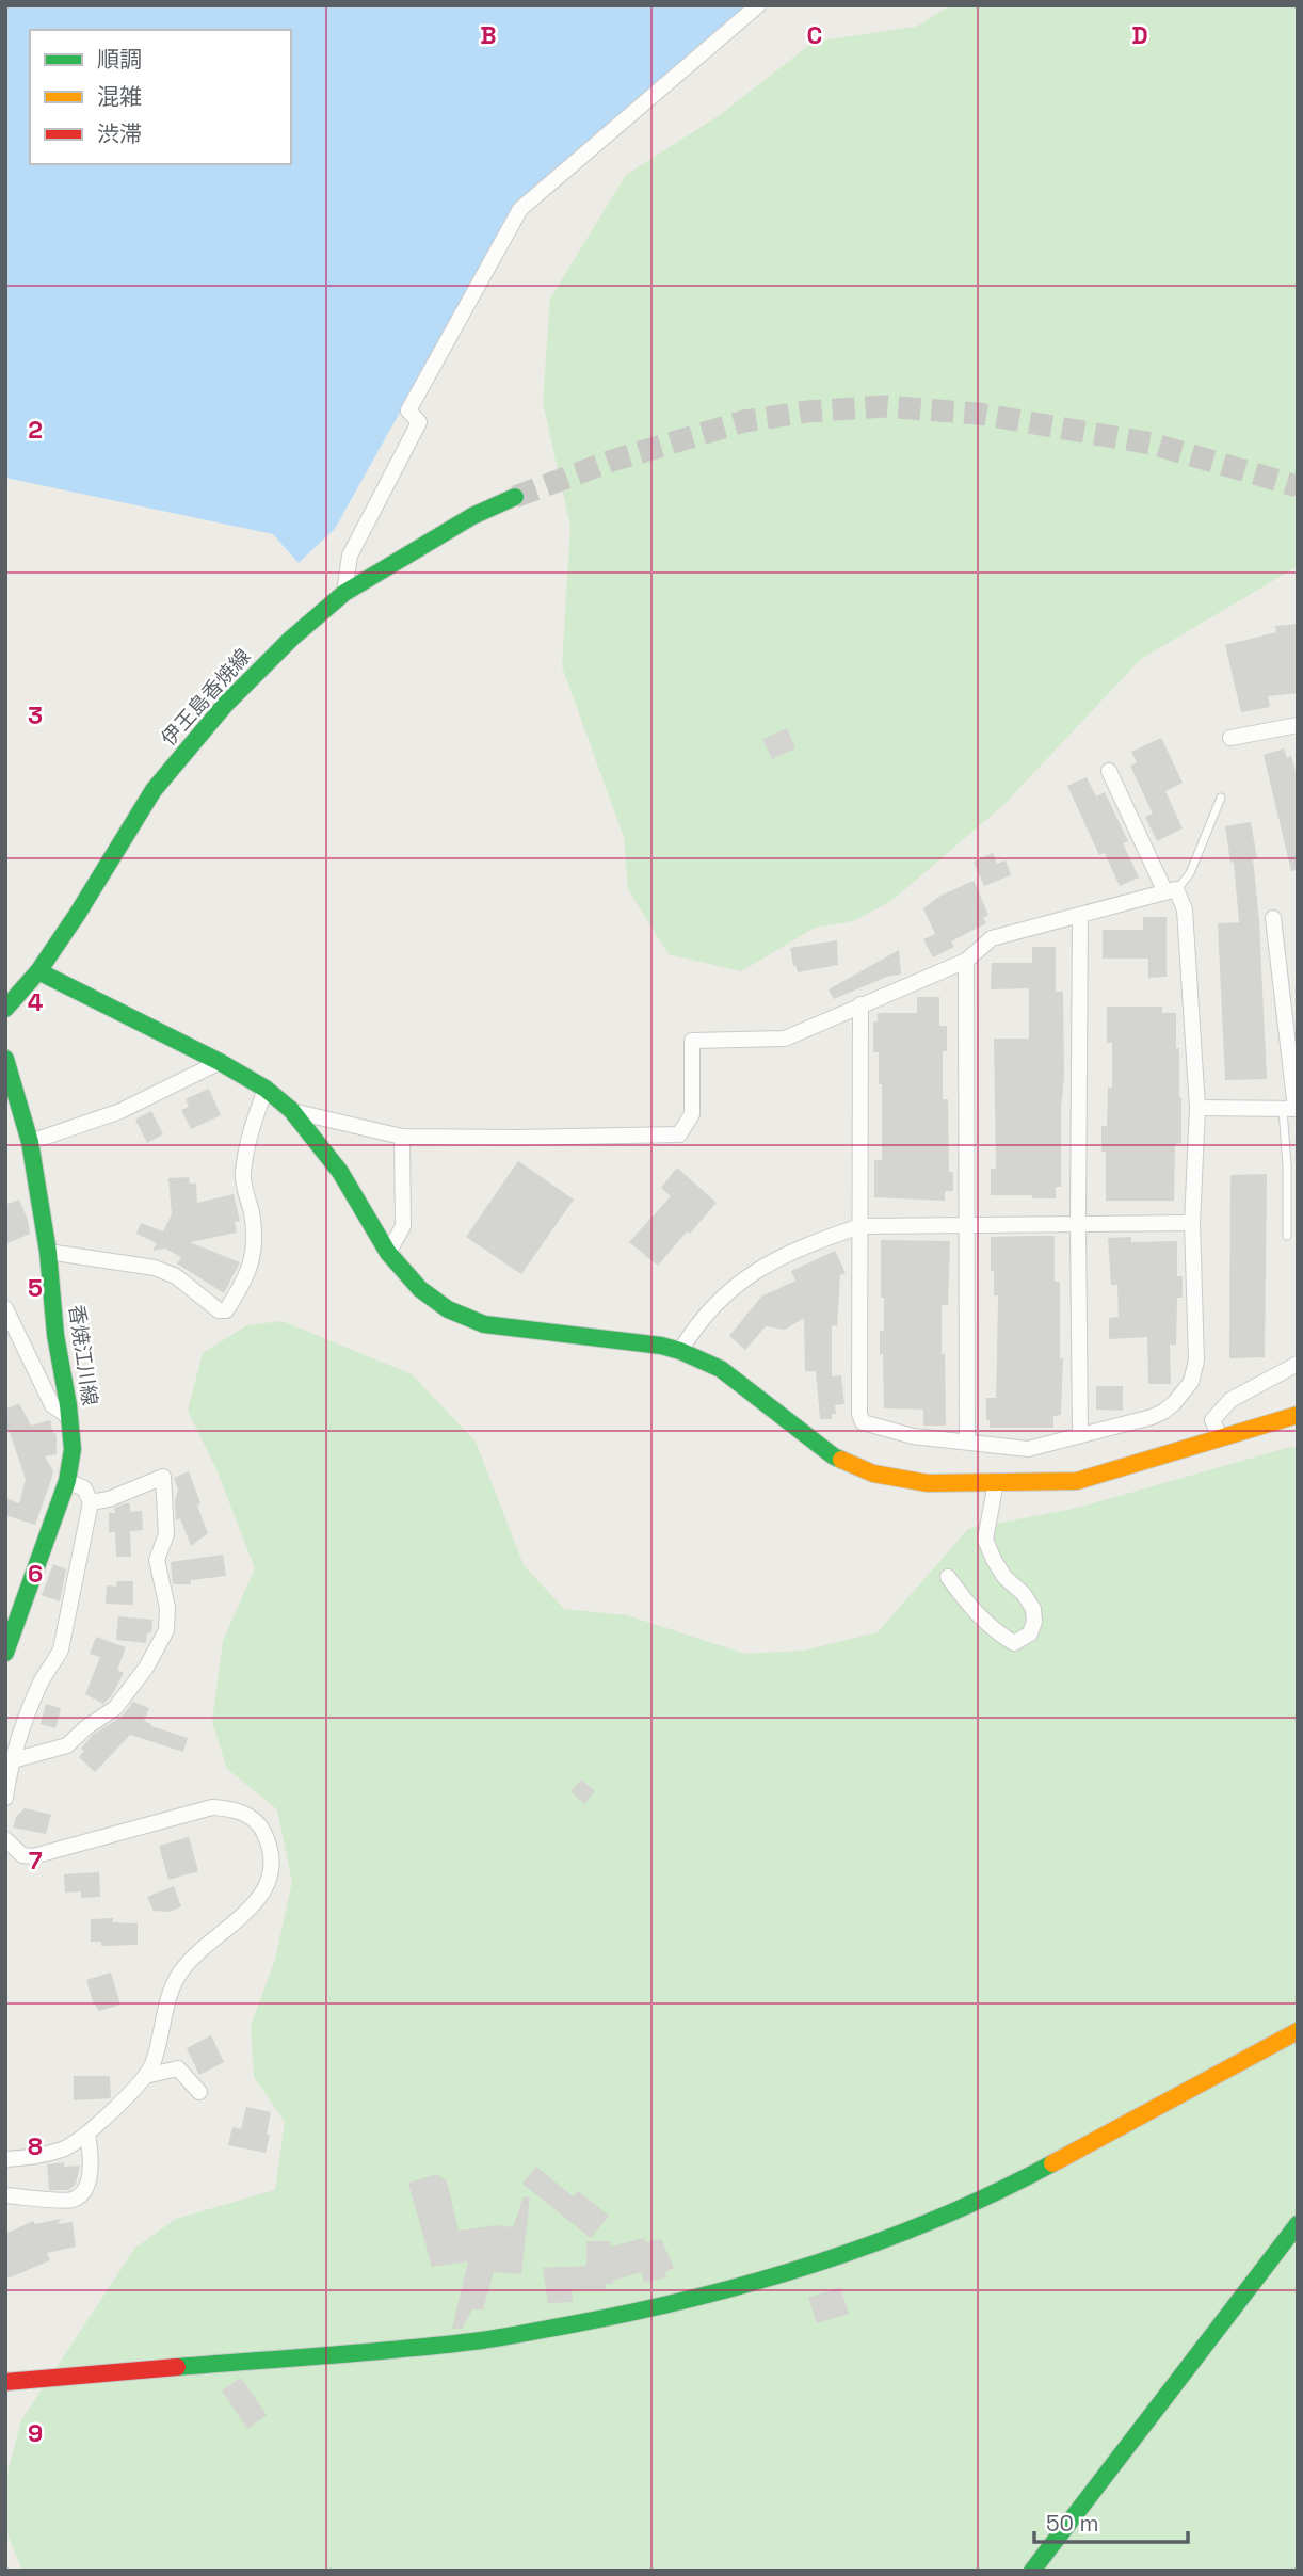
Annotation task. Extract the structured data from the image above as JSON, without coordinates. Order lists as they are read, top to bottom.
{
  "streets": {
    "street": ["伊王島香焼線", "香焼江川線"]
  },
  "legend": ["順調", "混雑", "渋滞"],
  "scale_bar": "50 m",
  "grid": {
    "columns": ["B", "C", "D"],
    "rows": [
      "2",
      "3",
      "4",
      "5",
      "6",
      "7",
      "8",
      "9"
    ]
  }
}
